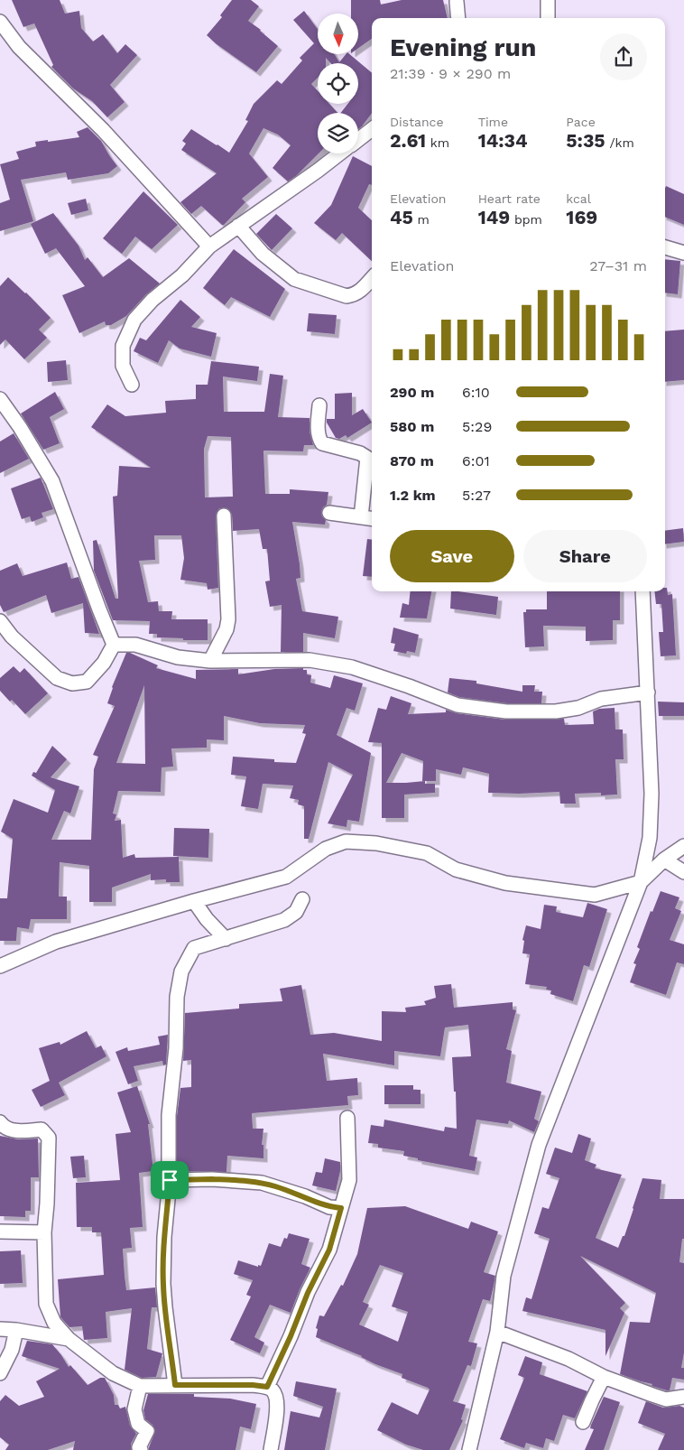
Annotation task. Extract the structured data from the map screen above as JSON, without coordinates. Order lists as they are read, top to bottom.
{
  "north": "bottom",
  "page": {
    "heading": ["Evening run", "21:39 · 9 × 290 m"],
    "stats": [
      ["Distance", "2.61 km"],
      ["Time", "14:34"],
      ["Pace", "5:35 /km"],
      ["Elevation", "45 m"],
      ["Heart rate", "149 bpm"],
      ["kcal", "169"]
    ],
    "chart": ["Elevation", "27–31 m"],
    "list": [
      {
        "name": "290 m",
        "note": "6:10"
      },
      {
        "name": "580 m",
        "note": "5:29"
      },
      {
        "name": "870 m",
        "note": "6:01"
      },
      {
        "name": "1.2 km",
        "note": "5:27"
      }
    ],
    "buttons": ["Save", "Share"]
  }
}
